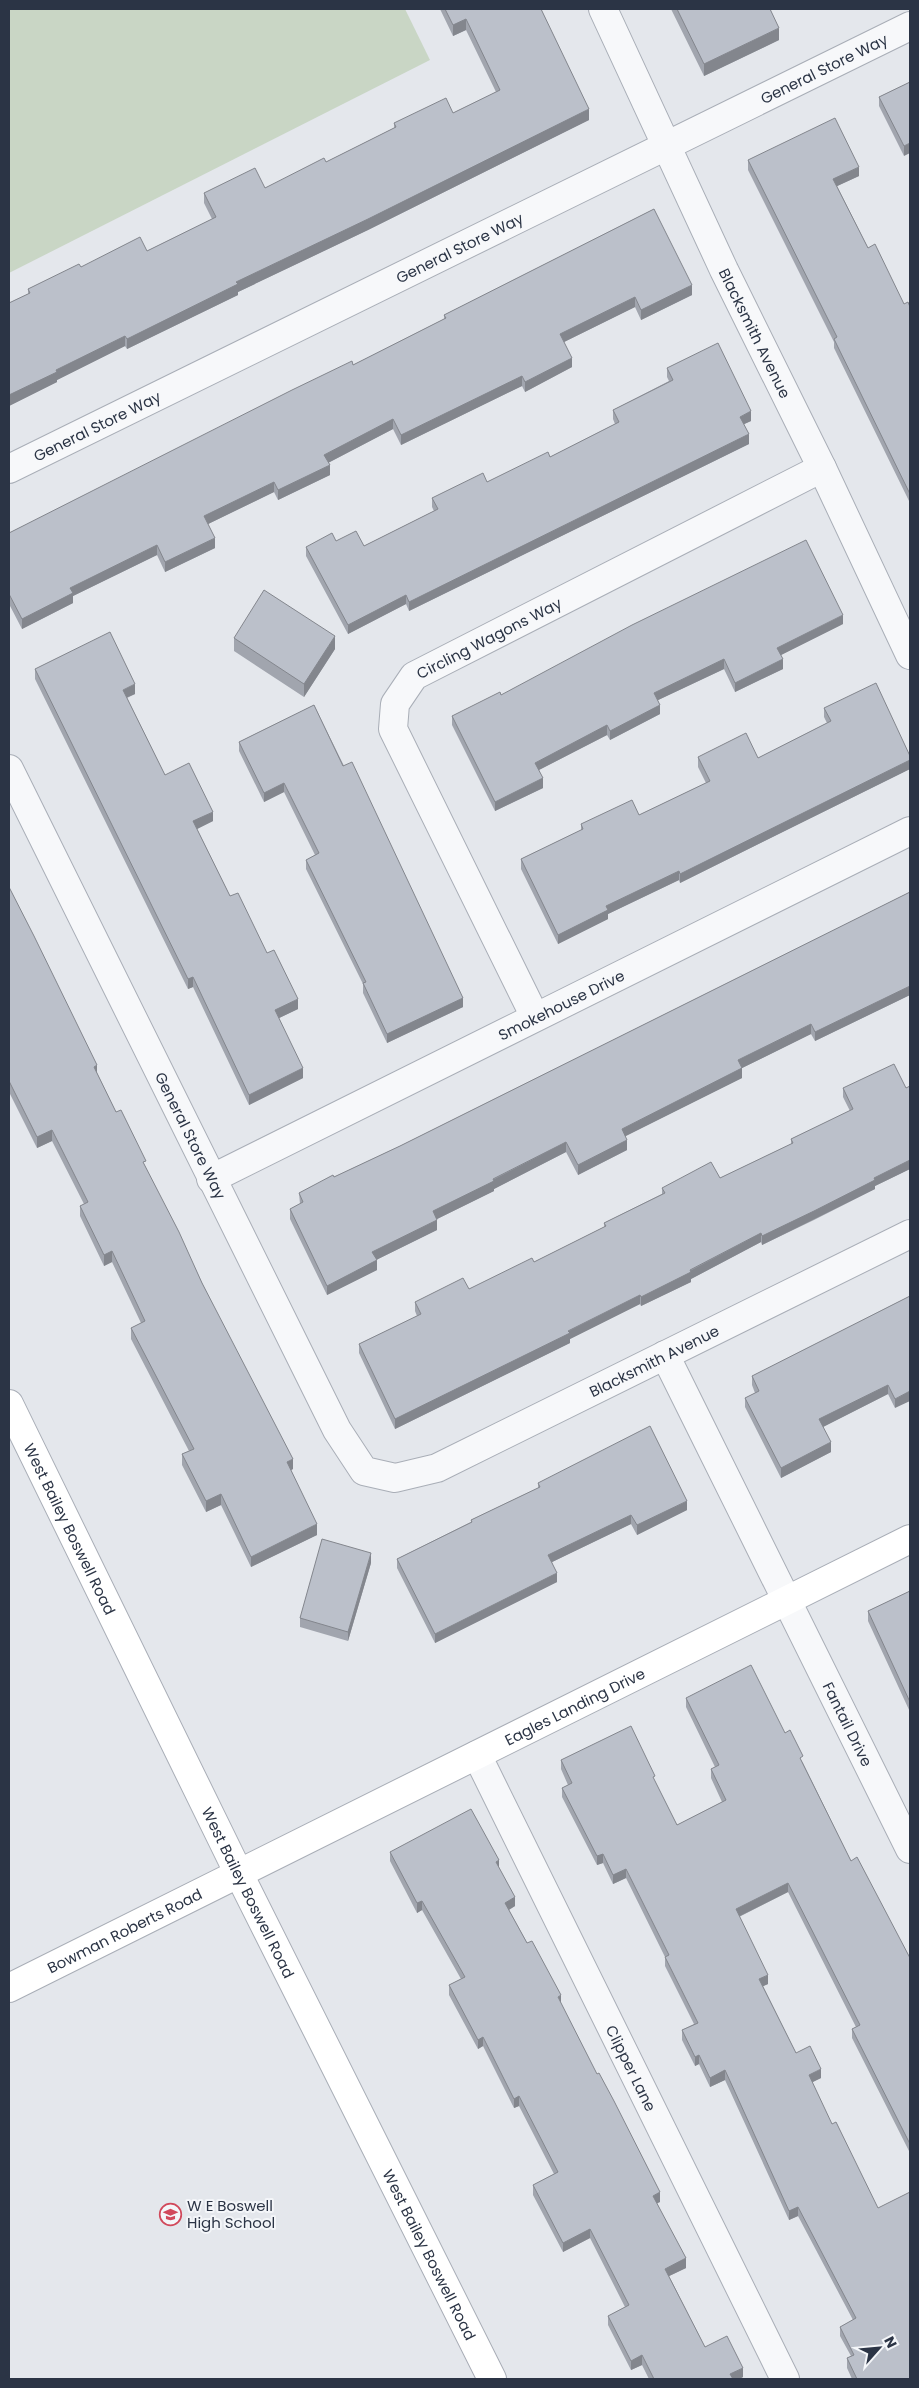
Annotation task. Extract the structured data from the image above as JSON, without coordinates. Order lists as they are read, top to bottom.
{
  "streets": {
    "main road": ["West Bailey Boswell Road", "Eagles Landing Drive", "Bowman Roberts Road"],
    "street": [
      "General Store Way",
      "Blacksmith Avenue",
      "Circling Wagons Way",
      "Smokehouse Drive",
      "Fantail Drive",
      "Clipper Lane"
    ]
  },
  "crossings": [
    ["General Store Way", "Blacksmith Avenue"],
    ["General Store Way", "Smokehouse Drive"],
    ["Blacksmith Avenue", "Circling Wagons Way"],
    ["Blacksmith Avenue", "Fantail Drive"],
    ["Circling Wagons Way", "Smokehouse Drive"],
    ["West Bailey Boswell Road", "Eagles Landing Drive"],
    ["West Bailey Boswell Road", "Bowman Roberts Road"],
    ["Eagles Landing Drive", "Fantail Drive"],
    ["Eagles Landing Drive", "Bowman Roberts Road"],
    ["Eagles Landing Drive", "Clipper Lane"]
  ],
  "places": {
    "school or university": ["W E Boswell High School"]
  },
  "north": "top right"
}
